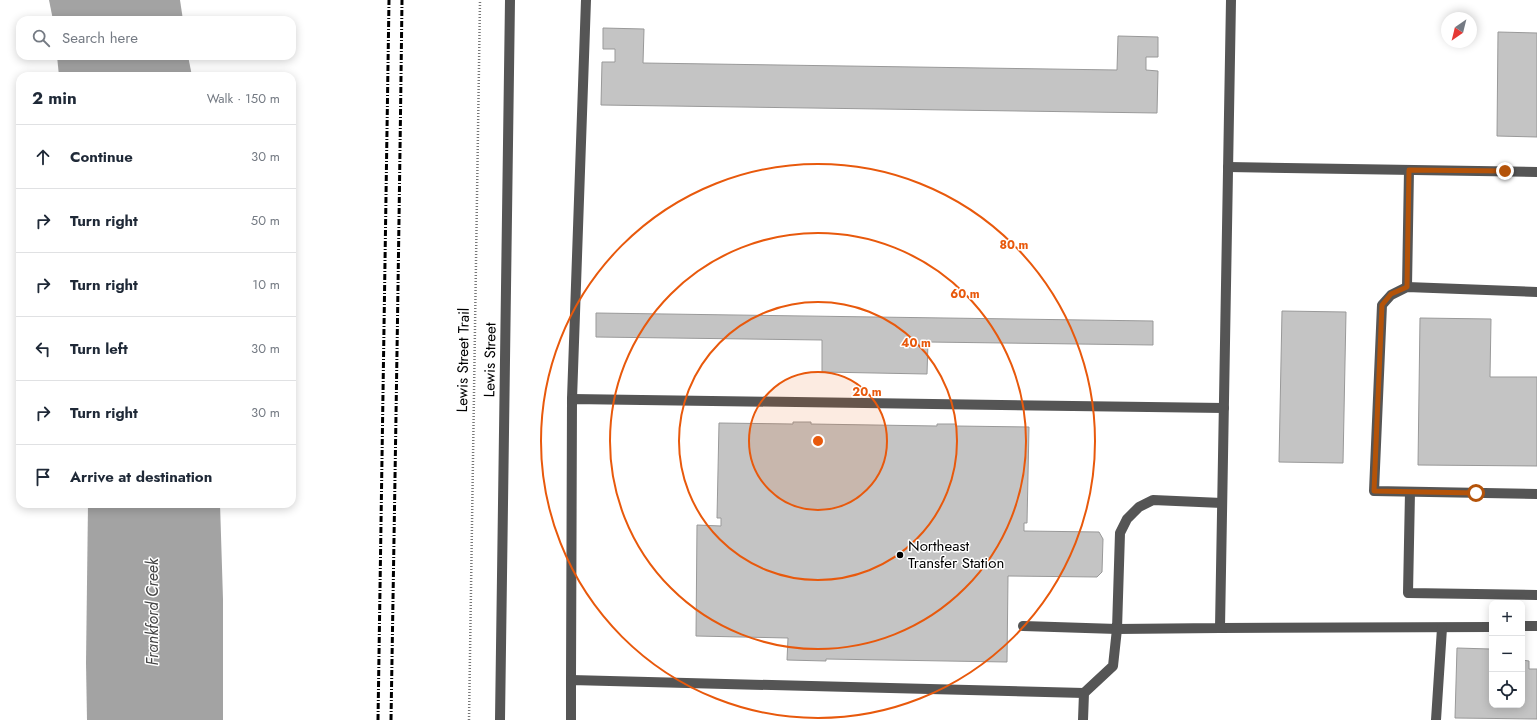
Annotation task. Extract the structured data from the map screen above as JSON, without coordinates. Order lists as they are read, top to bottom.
{
  "streets": {
    "street": ["Lewis Street"],
    "path": ["Lewis Street Trail"]
  },
  "water": ["Frankford Creek"],
  "places": ["Northeast Transfer Station"],
  "north": "bottom left",
  "page": {
    "search": "Search here",
    "heading": ["2 min", "Walk · 150 m"],
    "list": [
      ["Continue", "30 m"],
      ["Turn right", "50 m"],
      ["Turn right", "10 m"],
      ["Turn left", "30 m"],
      ["Turn right", "30 m"],
      "Arrive at destination"
    ],
    "map_buttons": ["+", "−"]
  },
  "rings": [
    "80 m",
    "60 m",
    "40 m",
    "20 m"
  ]
}
